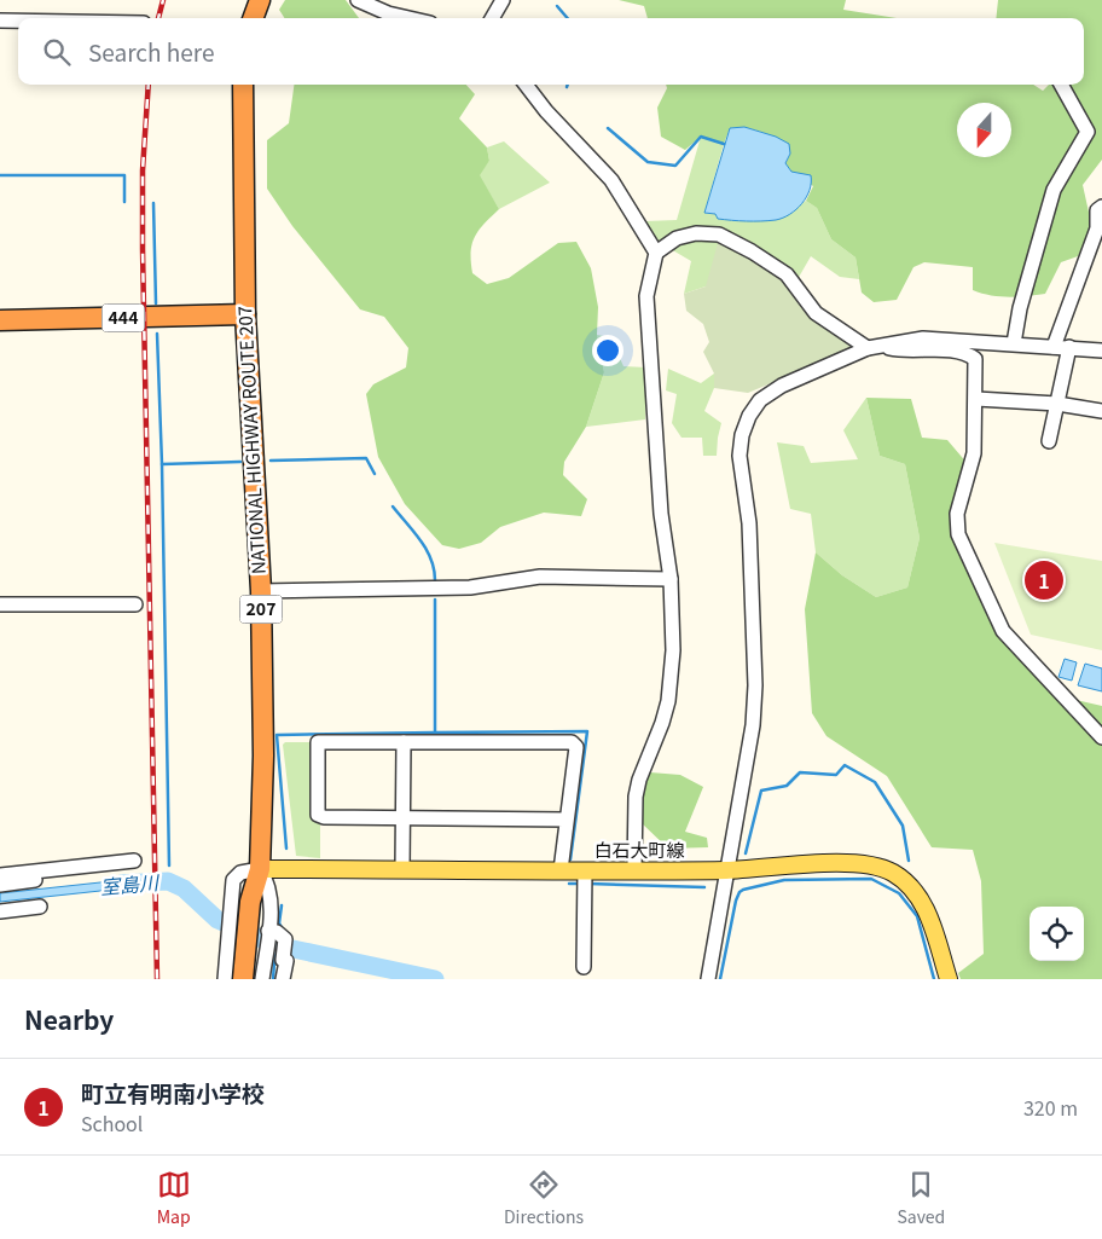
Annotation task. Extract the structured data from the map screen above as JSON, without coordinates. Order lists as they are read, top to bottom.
{
  "streets": {
    "highway": ["444", "NATIONAL HIGHWAY ROUTE 207", "207"],
    "main road": ["白石大町線"]
  },
  "crossings": [
    ["444", "NATIONAL HIGHWAY ROUTE 207"],
    ["NATIONAL HIGHWAY ROUTE 207", "白石大町線"]
  ],
  "water": ["室島川"],
  "north": "bottom",
  "page": {
    "search": "Search here",
    "pins": "1",
    "heading": "Nearby",
    "list": [
      {
        "mark": "1",
        "name": "町立有明南小学校",
        "note": "School",
        "value": "320 m"
      }
    ],
    "nav": ["Map", "Directions", "Saved"]
  }
}
